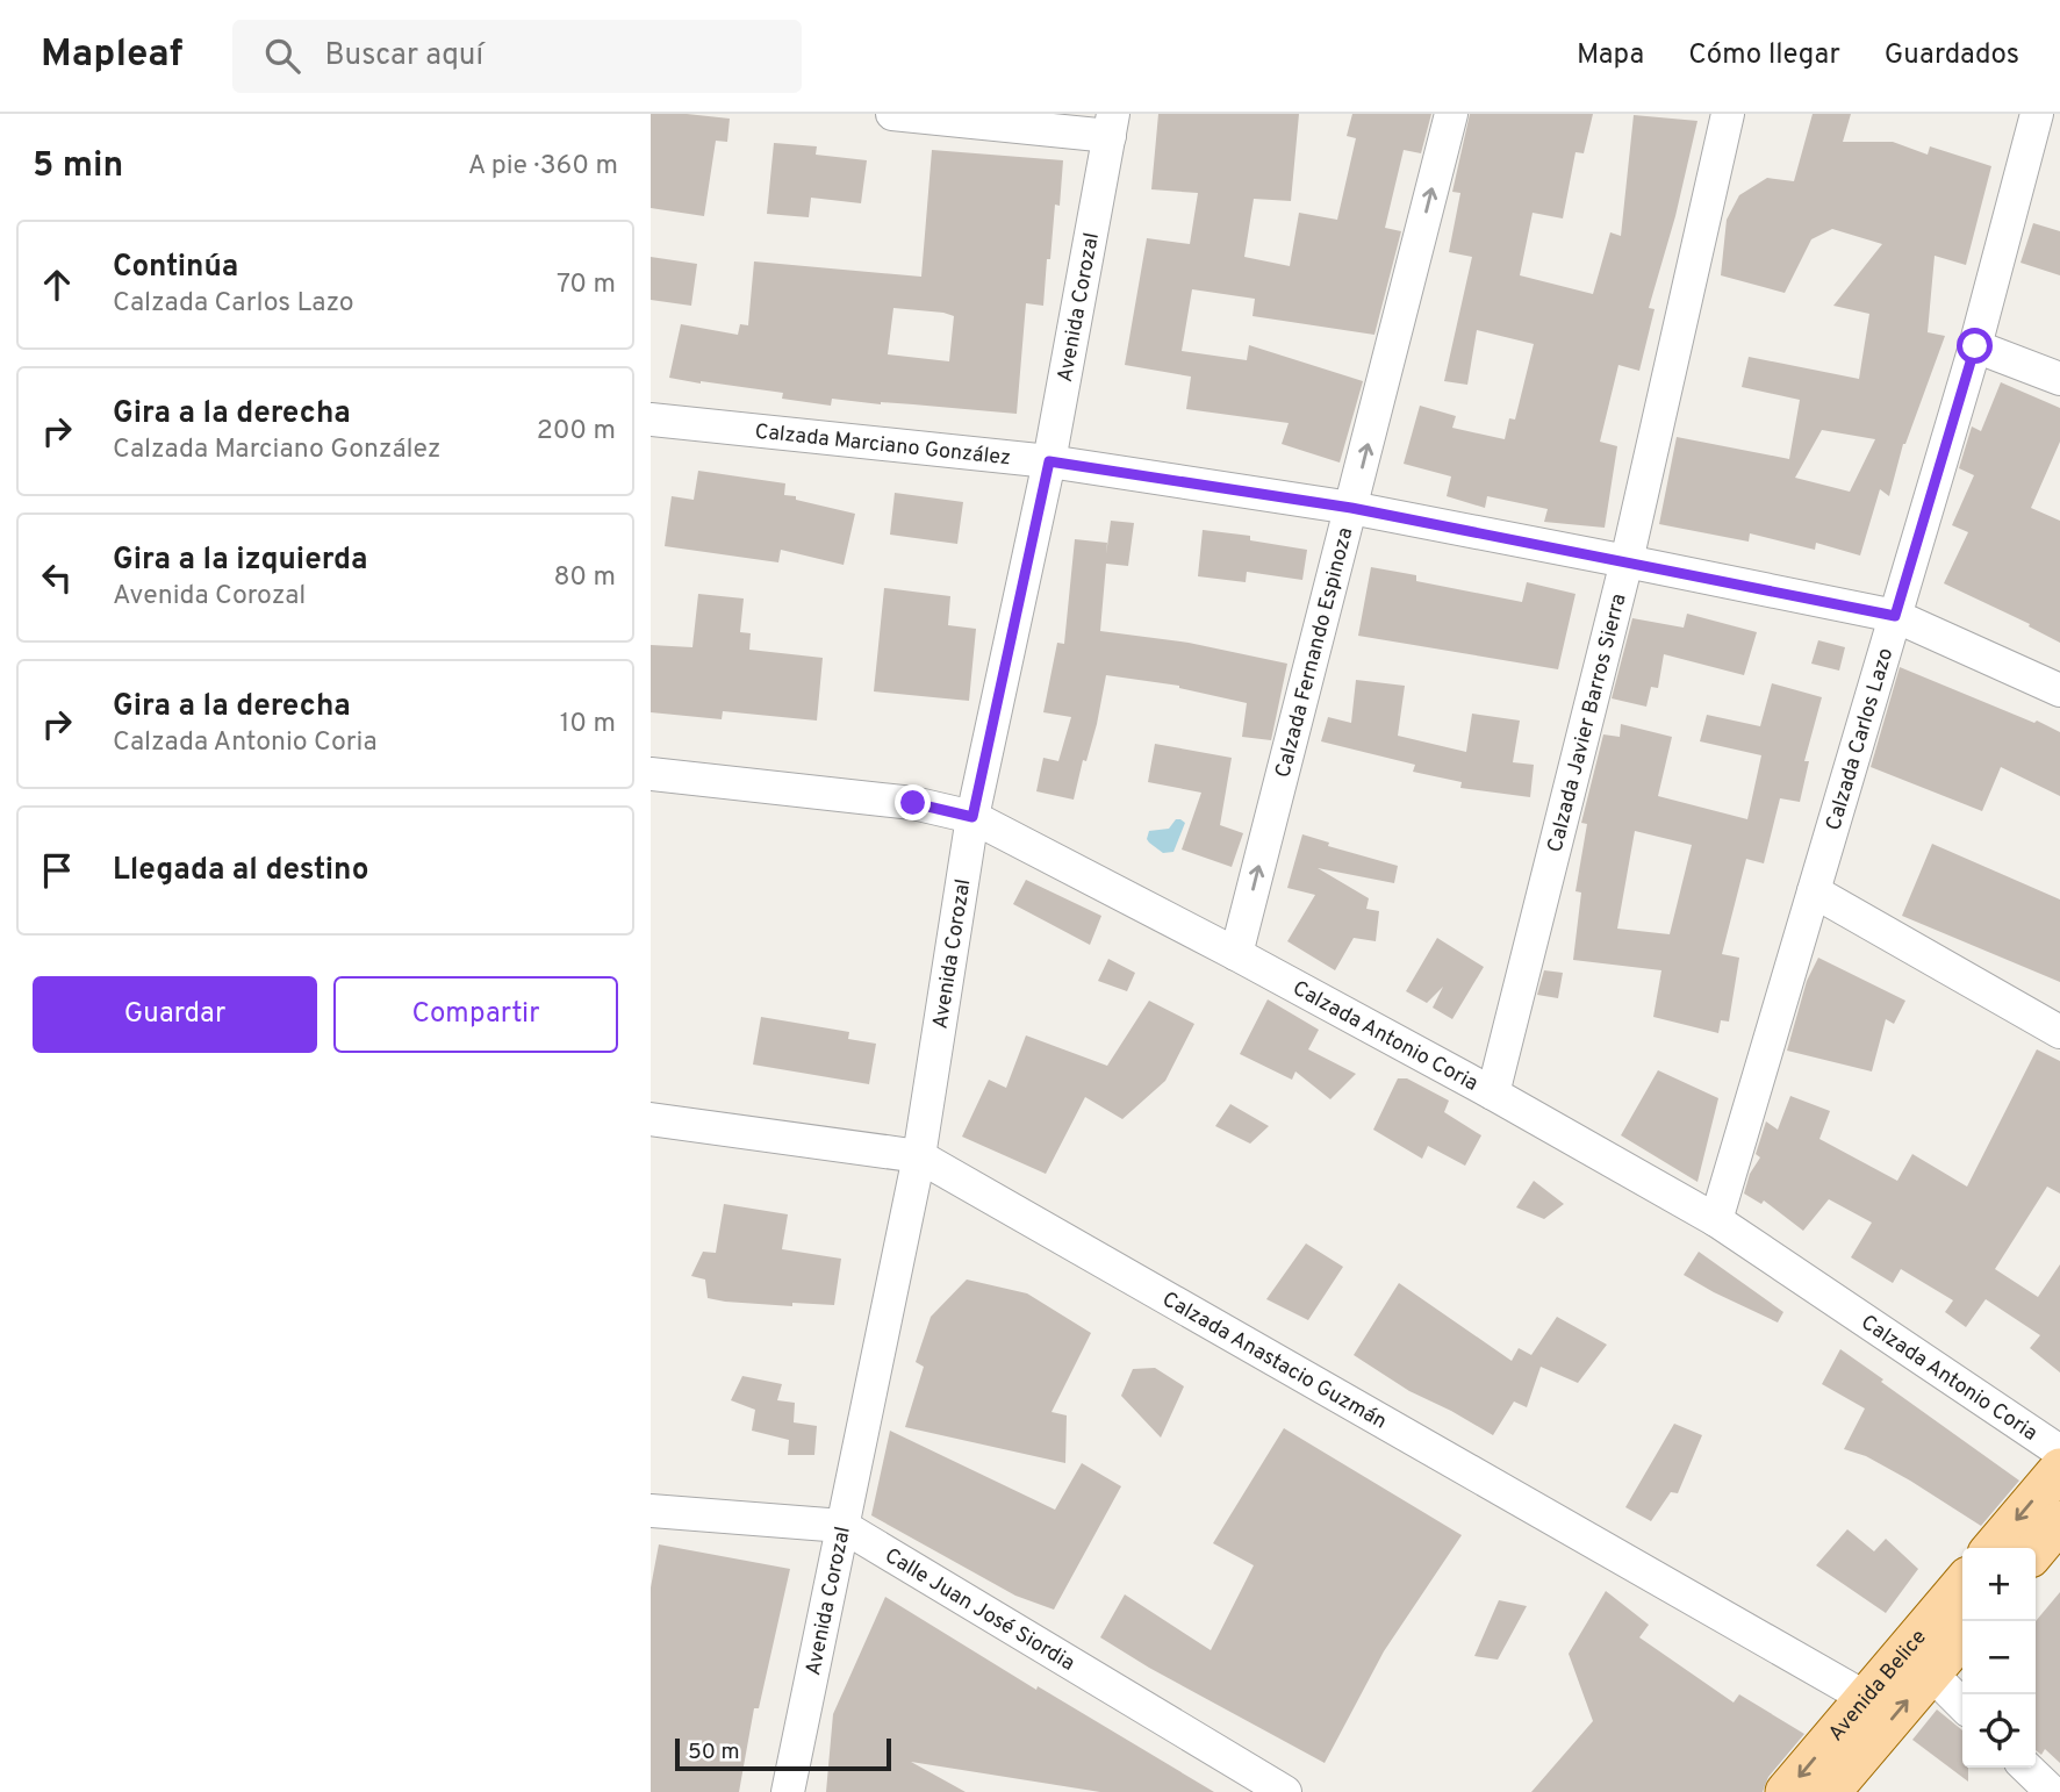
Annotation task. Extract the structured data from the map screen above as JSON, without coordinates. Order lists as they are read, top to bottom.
{
  "streets": {
    "main road": ["Avenida Belice"],
    "street": [
      "Avenida Corozal",
      "Calzada Marciano González",
      "Calzada Fernando Espinoza",
      "Calzada Javier Barros Sierra",
      "Calzada Carlos Lazo",
      "Calzada Antonio Coria",
      "Calzada Anastacio Guzmán",
      "Calle Juan José Siordia"
    ]
  },
  "crossings": [
    ["Avenida Corozal", "Calzada Marciano González"],
    ["Avenida Corozal", "Calzada Antonio Coria"],
    ["Avenida Corozal", "Calzada Anastacio Guzmán"],
    ["Avenida Corozal", "Calle Juan José Siordia"],
    ["Calzada Marciano González", "Calzada Fernando Espinoza"],
    ["Calzada Marciano González", "Calzada Javier Barros Sierra"],
    ["Calzada Marciano González", "Calzada Carlos Lazo"],
    ["Calzada Fernando Espinoza", "Calzada Antonio Coria"],
    ["Calzada Javier Barros Sierra", "Calzada Antonio Coria"],
    ["Calzada Carlos Lazo", "Calzada Antonio Coria"],
    ["Calzada Anastacio Guzmán", "Avenida Belice"]
  ],
  "one_way": ["Calzada Fernando Espinoza"],
  "scale_bar": "50 m",
  "page": {
    "header": "Mapleaf",
    "search": "Buscar aquí",
    "nav": ["Mapa", "Cómo llegar", "Guardados"],
    "heading": ["5 min", "A pie · 360 m"],
    "list": [
      ["Continúa", "Calzada Carlos Lazo", "70 m"],
      ["Gira a la derecha", "Calzada Marciano González", "200 m"],
      ["Gira a la izquierda", "Avenida Corozal", "80 m"],
      ["Gira a la derecha", "Calzada Antonio Coria", "10 m"],
      "Llegada al destino"
    ],
    "buttons": ["Guardar", "Compartir"],
    "map_buttons": ["+", "−"],
    "scale": "50 m"
  }
}
